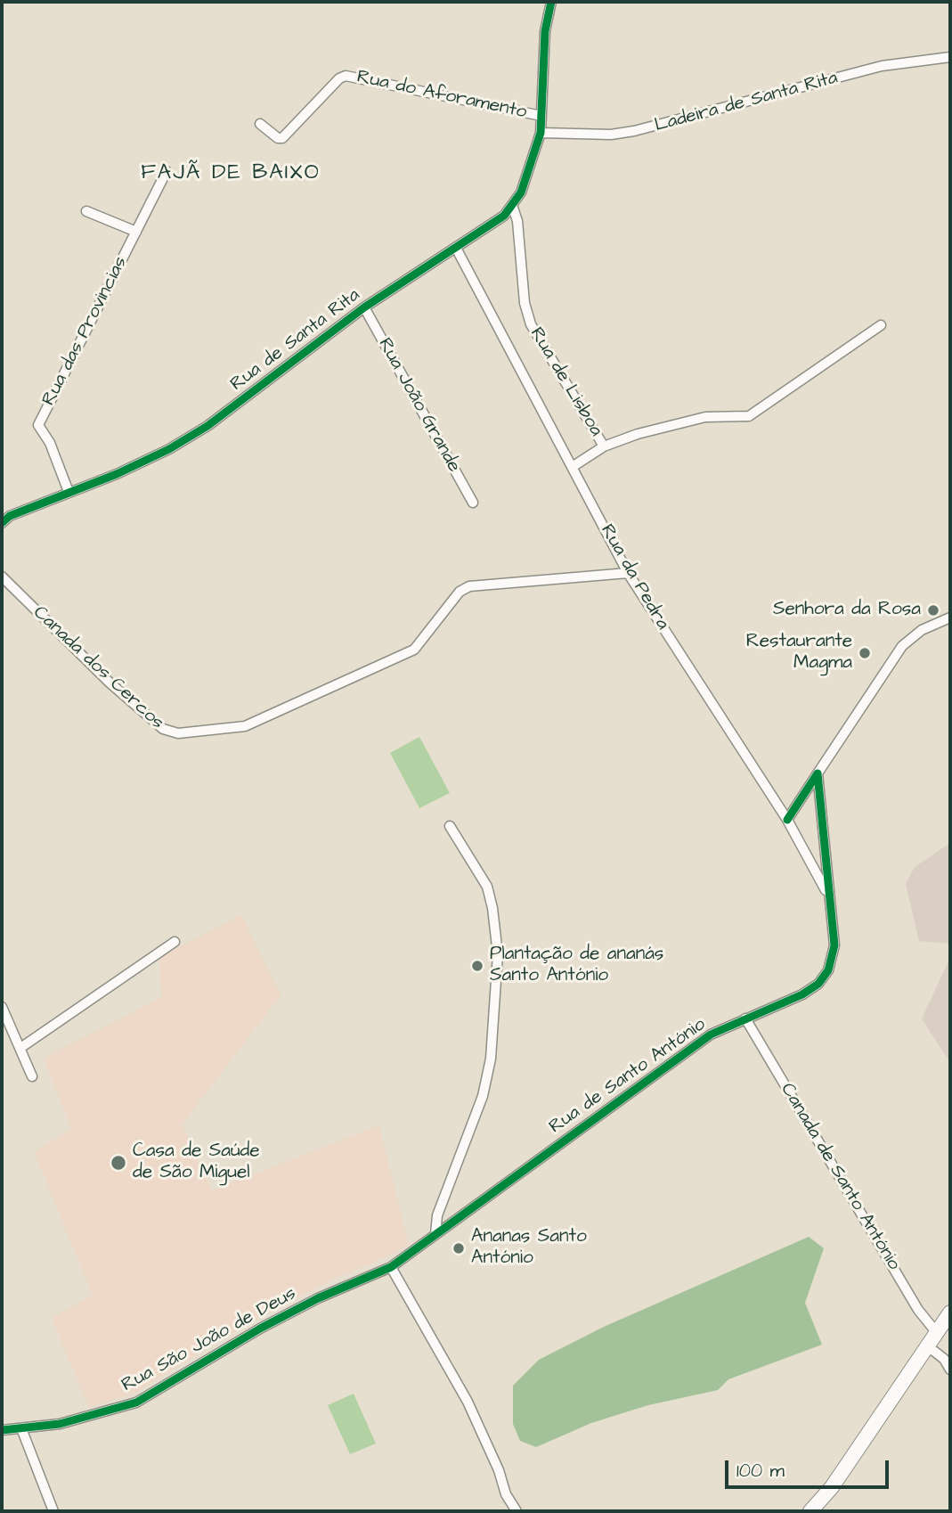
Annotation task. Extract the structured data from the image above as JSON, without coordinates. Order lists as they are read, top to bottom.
{
  "streets": {
    "street": [
      "Rua do Aforamento",
      "Ladeira de Santa Rita",
      "Rua das Provincias",
      "Rua de Santa Rita",
      "Rua de Lisboa",
      "Rua João Grande",
      "Rua da Pedra",
      "Canada dos Cercos",
      "Rua de Santo António",
      "Canada de Santo António",
      "Rua São João de Deus"
    ]
  },
  "crossings": [
    ["Rua do Aforamento", "Rua de Santa Rita"],
    ["Ladeira de Santa Rita", "Rua de Santa Rita"],
    ["Rua das Provincias", "Rua de Santa Rita"],
    ["Rua de Santa Rita", "Rua de Lisboa"],
    ["Rua de Santa Rita", "Rua João Grande"],
    ["Rua de Santa Rita", "Rua da Pedra"],
    ["Rua da Pedra", "Canada dos Cercos"],
    ["Rua da Pedra", "Rua de Santo António"],
    ["Rua de Santo António", "Canada de Santo António"],
    ["Rua de Santo António", "Rua São João de Deus"]
  ],
  "districts": ["FAJÃ DE BAIXO"],
  "places": [
    "Senhora da Rosa",
    "Restaurante Magma",
    "Plantação de ananás Santo António",
    "Casa de Saúde de São Miguel",
    "Ananas Santo António"
  ],
  "scale_bar": "100 m"
}
